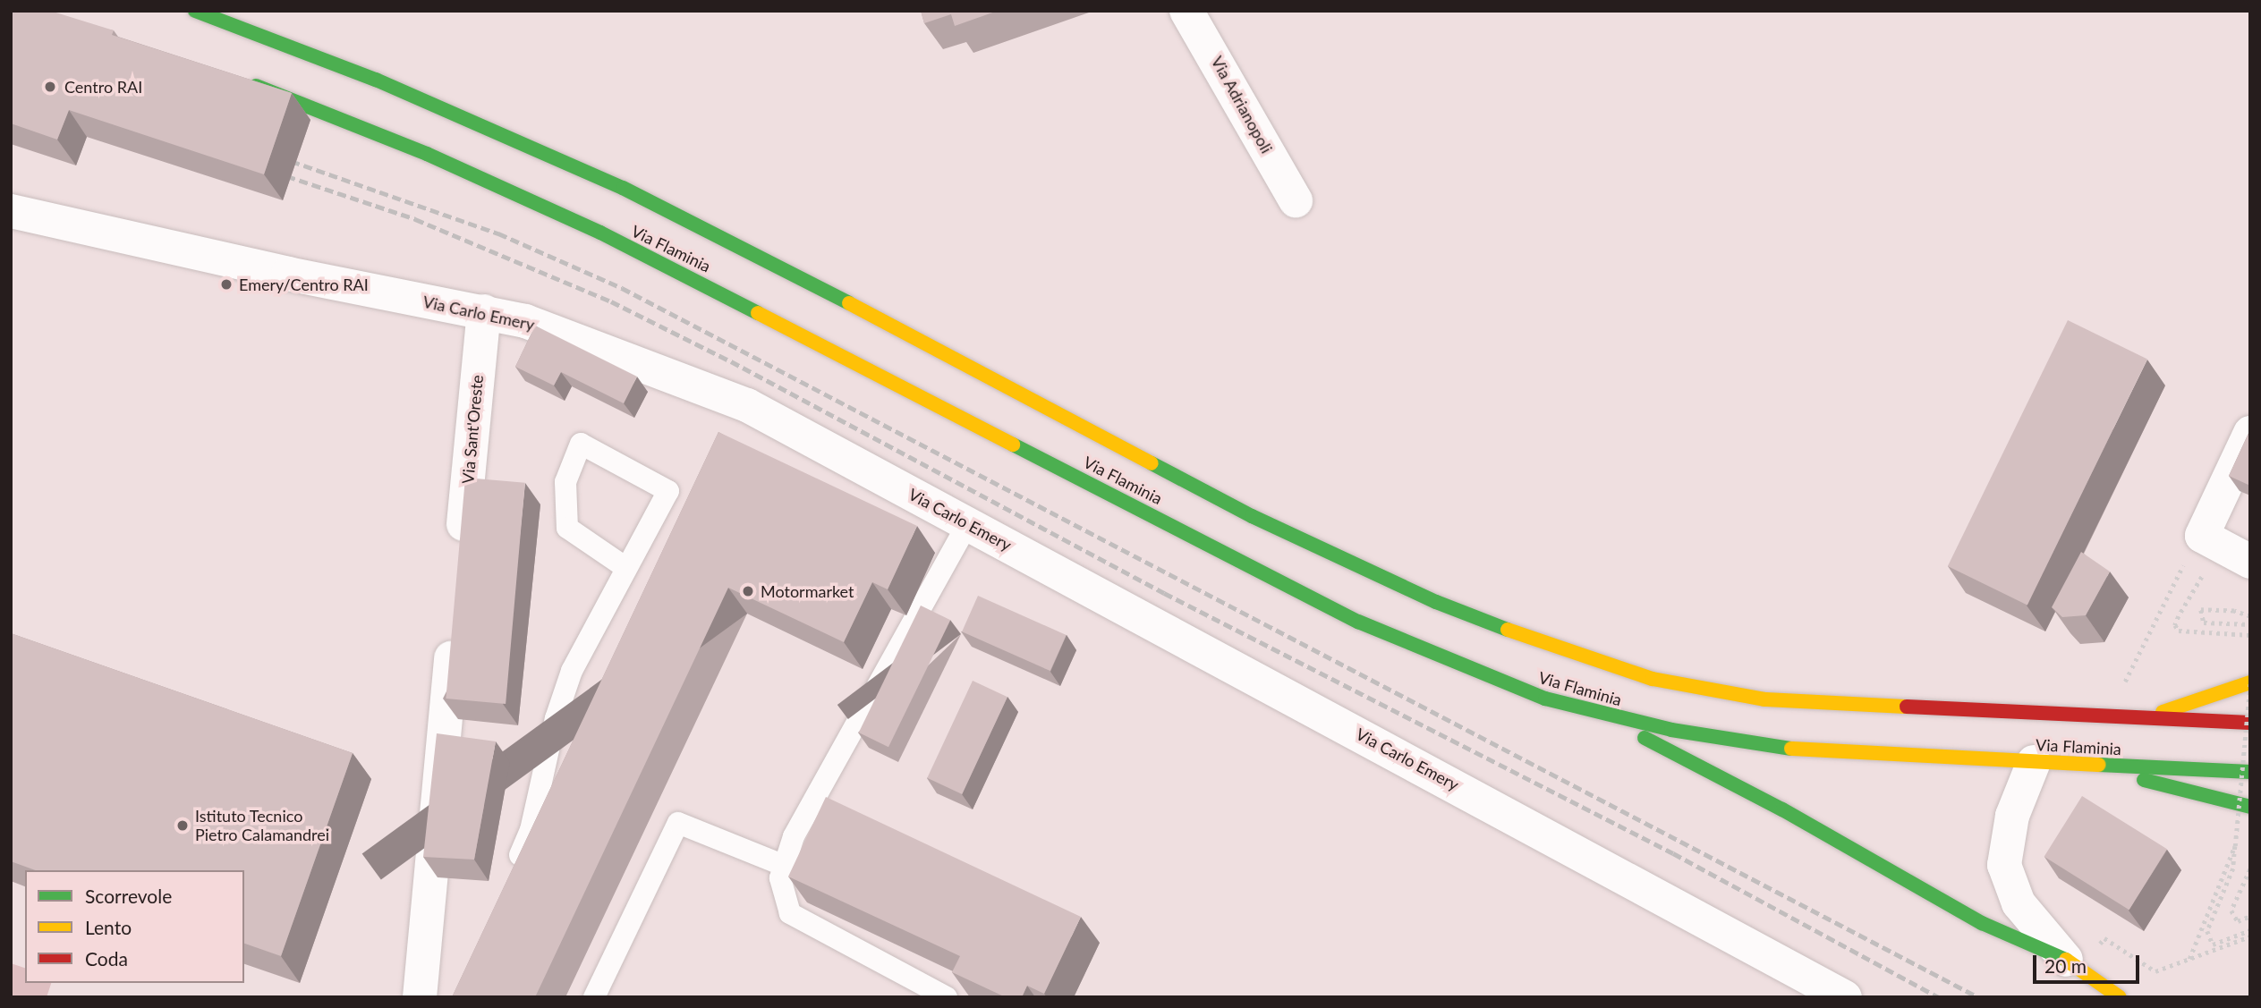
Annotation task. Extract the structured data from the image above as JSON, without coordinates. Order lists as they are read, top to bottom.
{
  "streets": {
    "main road": ["Via Flaminia"],
    "street": ["Via Adrianopoli", "Via Carlo Emery", "Via Sant'Oreste"]
  },
  "crossings": [
    ["Via Carlo Emery", "Via Sant'Oreste"]
  ],
  "places": [
    "Centro RAI",
    "Emery/Centro RAI",
    "Motormarket",
    "Istituto Tecnico Pietro Calamandrei"
  ],
  "legend": ["Scorrevole", "Lento", "Coda"],
  "scale_bar": "20 m"
}
